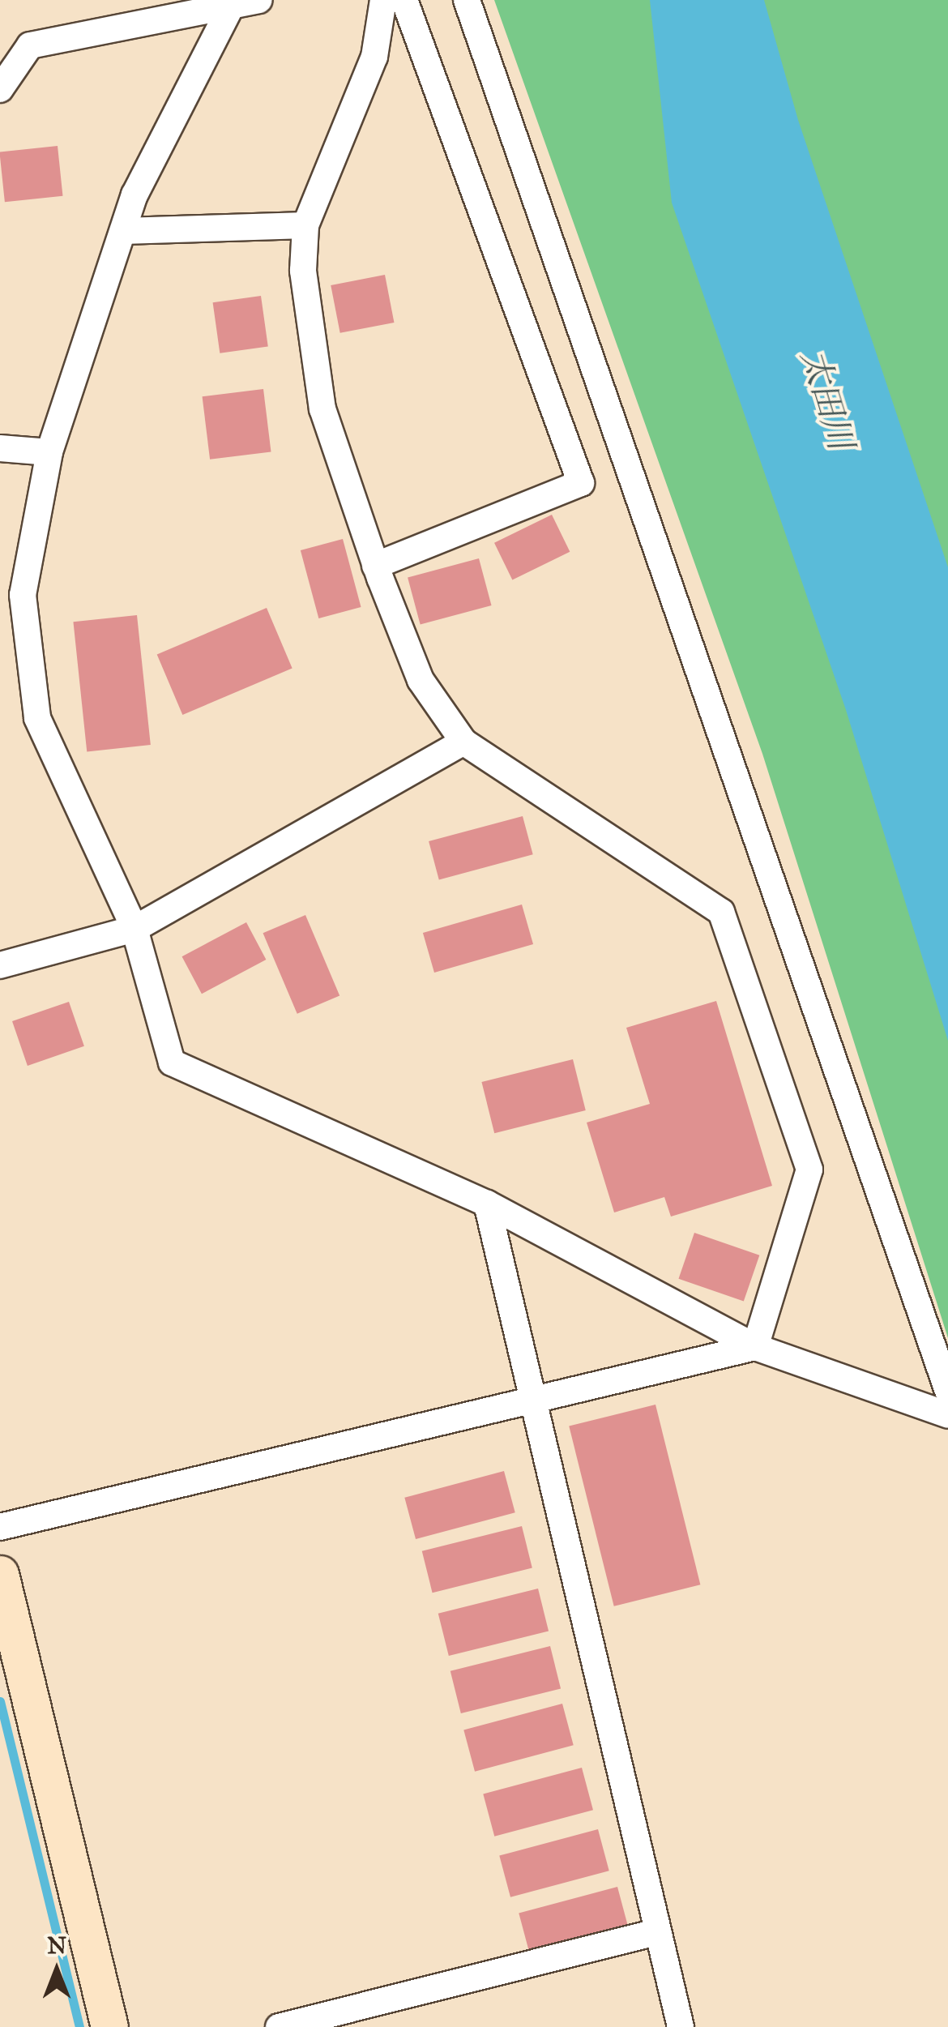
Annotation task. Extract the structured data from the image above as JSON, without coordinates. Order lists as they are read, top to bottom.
{
  "water": ["太田川"],
  "north": "top"
}
